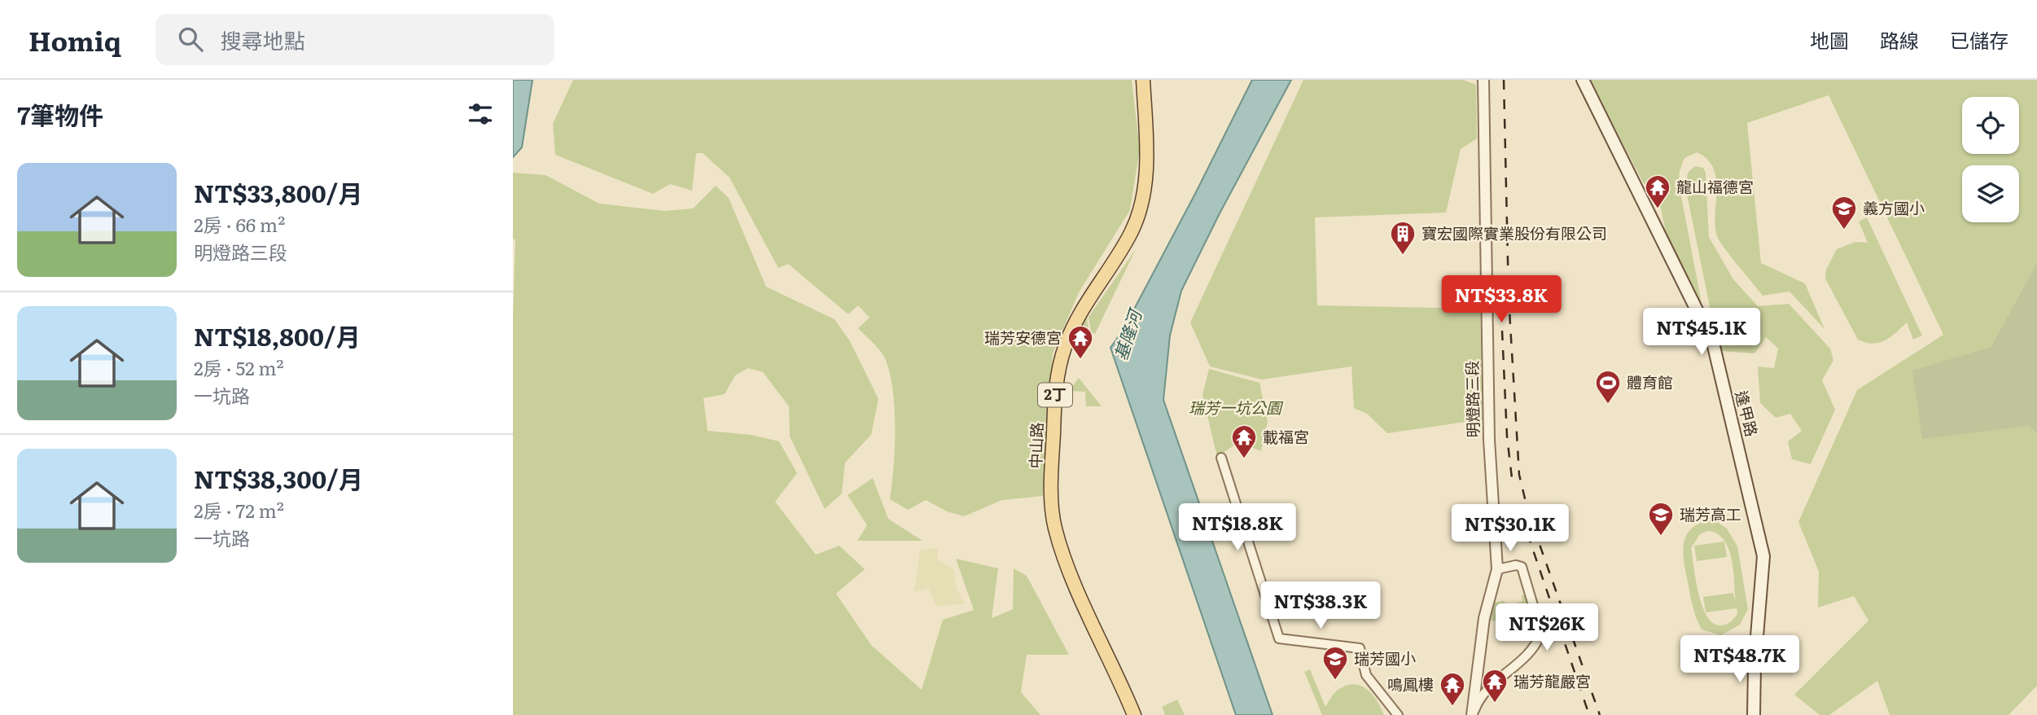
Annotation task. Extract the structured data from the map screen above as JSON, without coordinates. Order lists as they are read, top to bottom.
{
  "streets": {
    "main road": ["2丁", "逢甲路", "中山路"],
    "street": ["明燈路三段"]
  },
  "water": ["基隆河"],
  "parks": ["瑞芳一坑公園"],
  "places": {
    "temple": [
      "龍山福德宮",
      "瑞芳安德宮",
      "載福宮",
      "瑞芳龍嚴宮",
      "鳴鳳樓"
    ],
    "school or university": ["義方國小", "瑞芳高工", "瑞芳國小"],
    "building": ["寶宏國際實業股份有限公司"],
    "sports": ["體育館"]
  },
  "page": {
    "header": "Homiq",
    "search": "搜尋地點",
    "nav": ["地圖", "路線", "已儲存"],
    "heading": "7筆物件",
    "list": [
      {
        "name": "NT$33,800/月",
        "note": "2房 · 66 m² · 明燈路三段"
      },
      {
        "name": "NT$18,800/月",
        "note": "2房 · 52 m² · 一坑路"
      },
      {
        "name": "NT$38,300/月",
        "note": "2房 · 72 m² · 一坑路"
      }
    ],
    "price": [
      "NT$33.8K",
      "NT$45.1K",
      "NT$18.8K",
      "NT$30.1K",
      "NT$38.3K",
      "NT$26K",
      "NT$48.7K"
    ]
  }
}
